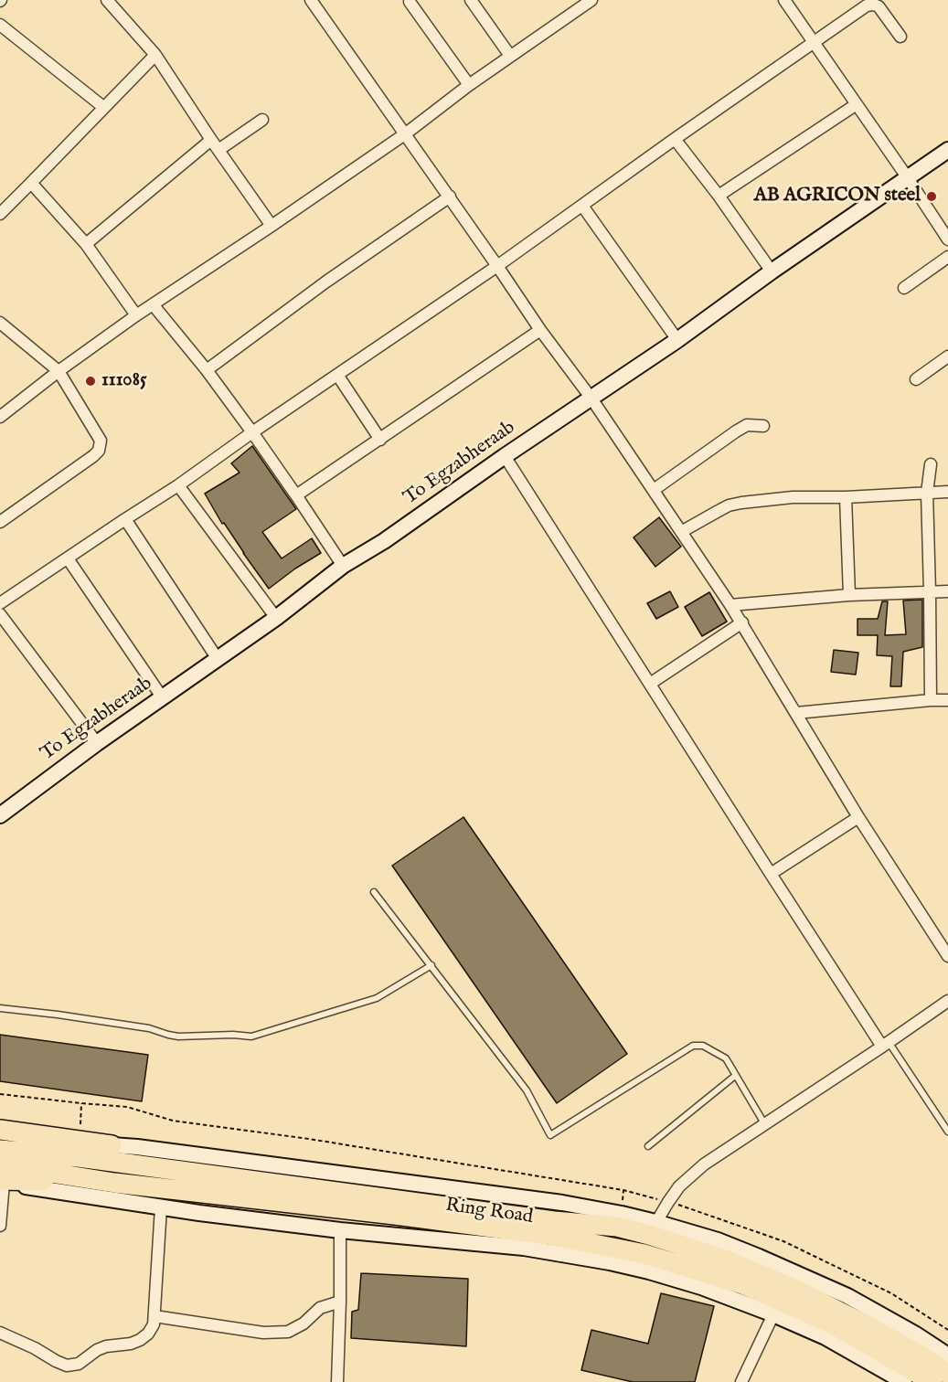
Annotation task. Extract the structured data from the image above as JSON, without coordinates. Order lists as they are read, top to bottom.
{
  "streets": {
    "highway": ["Ring Road"],
    "street": ["To Egzabheraab"]
  },
  "places": ["AB AGRICON steel", "111085"]
}
